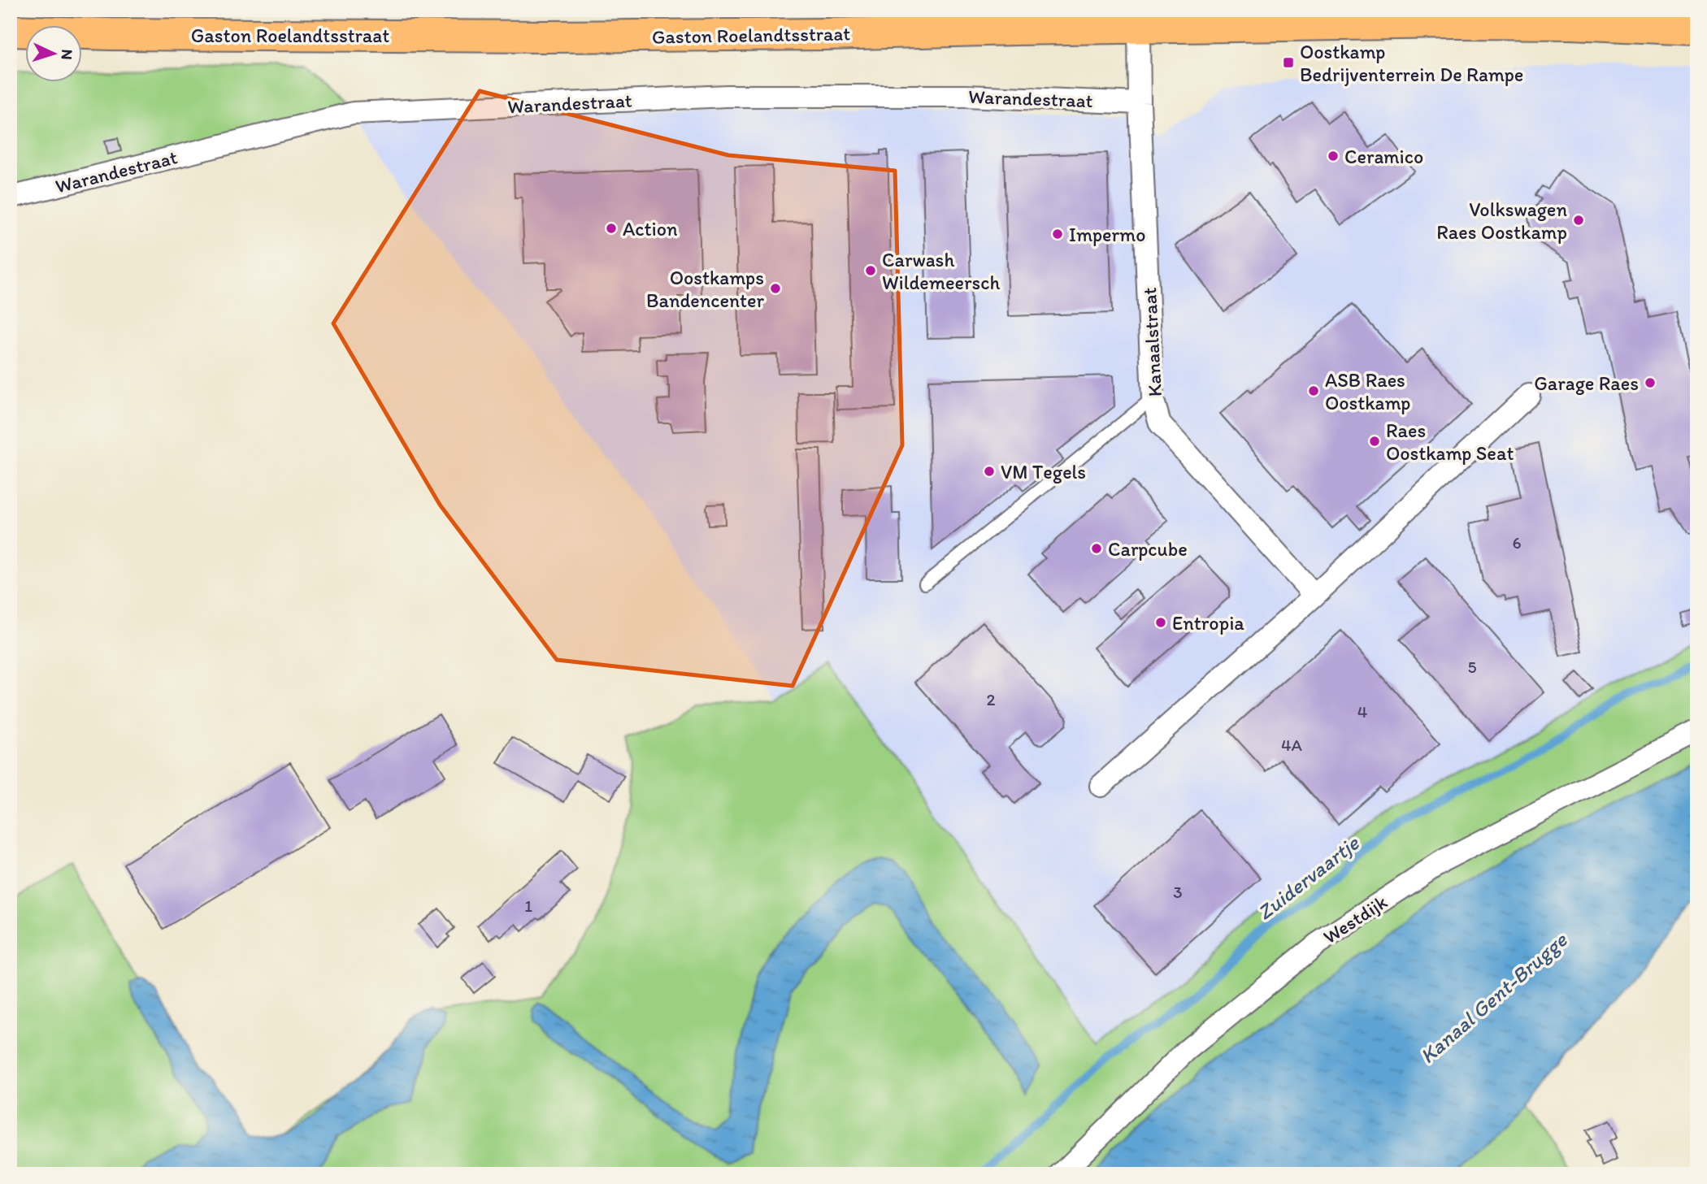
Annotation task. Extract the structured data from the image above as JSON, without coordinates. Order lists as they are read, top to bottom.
{
  "streets": {
    "main road": ["Gaston Roelandtsstraat"],
    "street": ["Warandestraat", "Kanaalstraat", "Westdijk"]
  },
  "crossings": [
    ["Gaston Roelandtsstraat", "Kanaalstraat"],
    ["Warandestraat", "Kanaalstraat"]
  ],
  "water": ["Zuidervaartje", "Kanaal Gent-Brugge"],
  "places": {
    "transit": ["Oostkamp Bedrijventerrein De Rampe"],
    "other": [
      "Ceramico",
      "Volkswagen Raes Oostkamp",
      "Action",
      "Impermo",
      "Carwash Wildemeersch",
      "Oostkamps Bandencenter",
      "Garage Raes",
      "ASB Raes Oostkamp",
      "Raes Oostkamp Seat",
      "VM Tegels",
      "Carpcube",
      "Entropia"
    ]
  },
  "house_numbers": [
    "6",
    "5",
    "2",
    "4",
    "4A",
    "3",
    "1"
  ],
  "north": "right"
}
